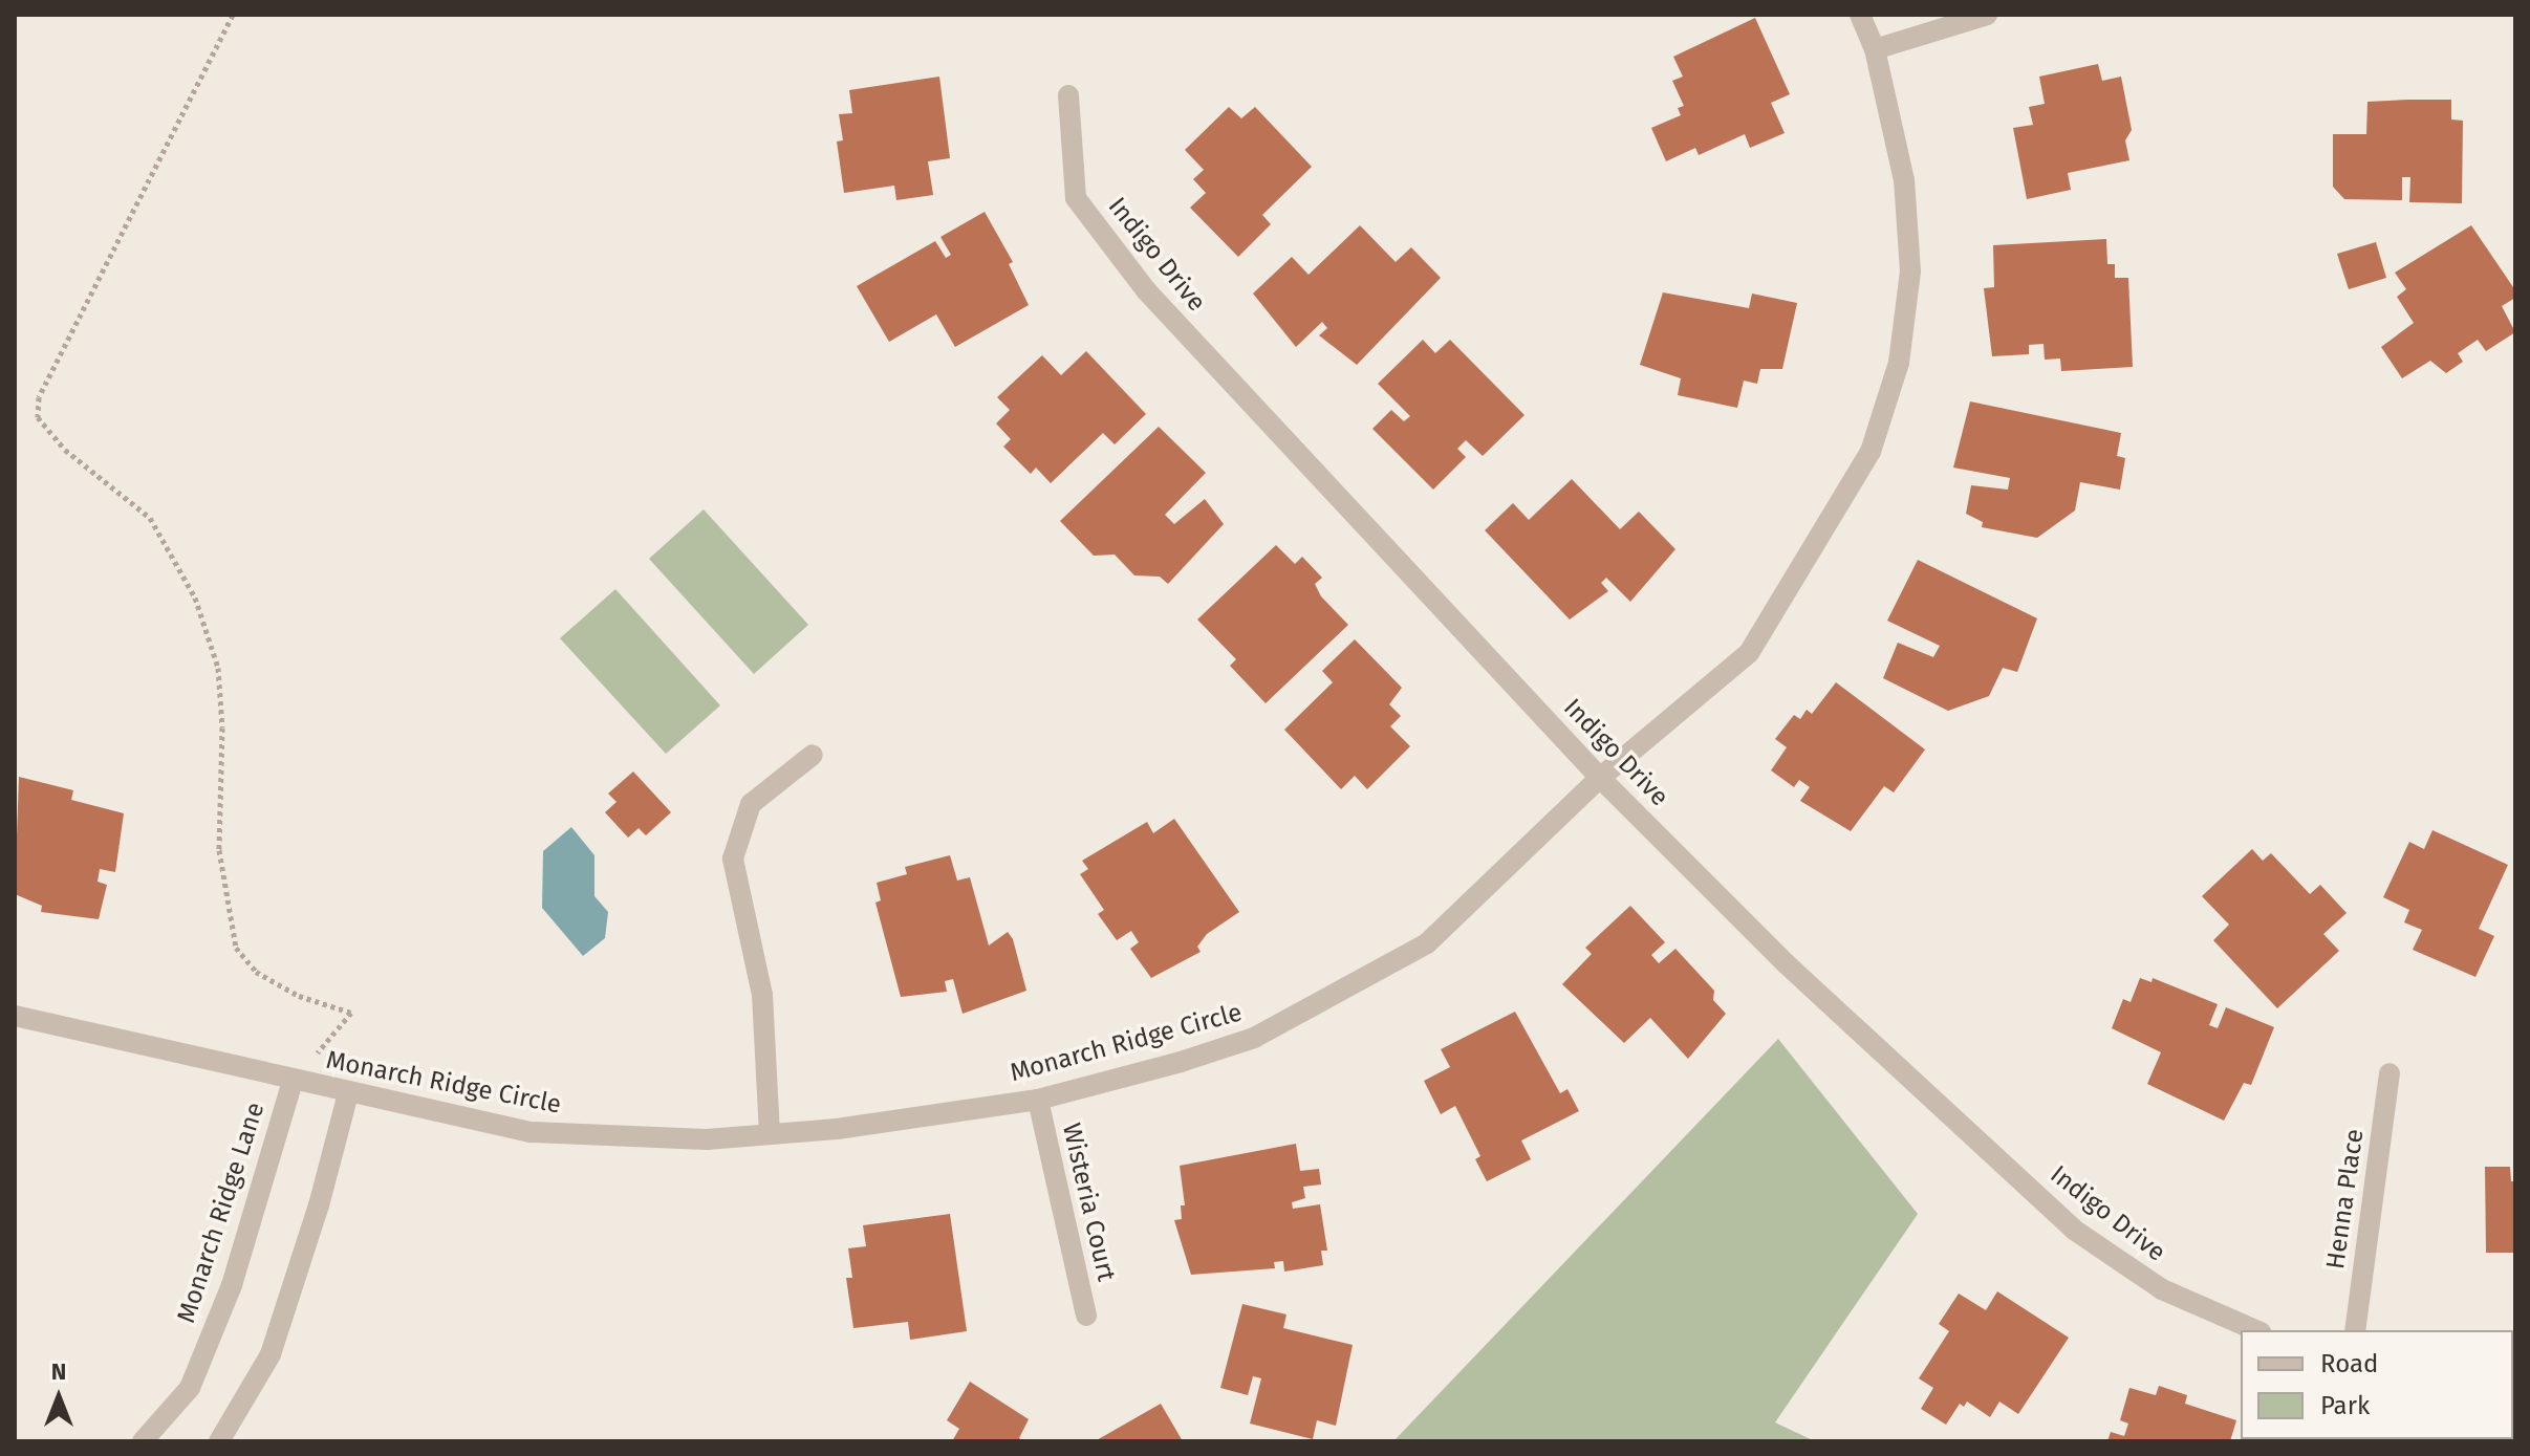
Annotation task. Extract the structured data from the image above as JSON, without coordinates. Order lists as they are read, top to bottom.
{
  "streets": {
    "street": [
      "Indigo Drive",
      "Monarch Ridge Circle",
      "Henna Place",
      "Wisteria Court",
      "Monarch Ridge Lane"
    ]
  },
  "crossings": [
    ["Indigo Drive", "Monarch Ridge Circle"],
    ["Monarch Ridge Circle", "Wisteria Court"],
    ["Monarch Ridge Circle", "Monarch Ridge Lane"]
  ],
  "legend": ["Road", "Park"],
  "north": "top"
}
